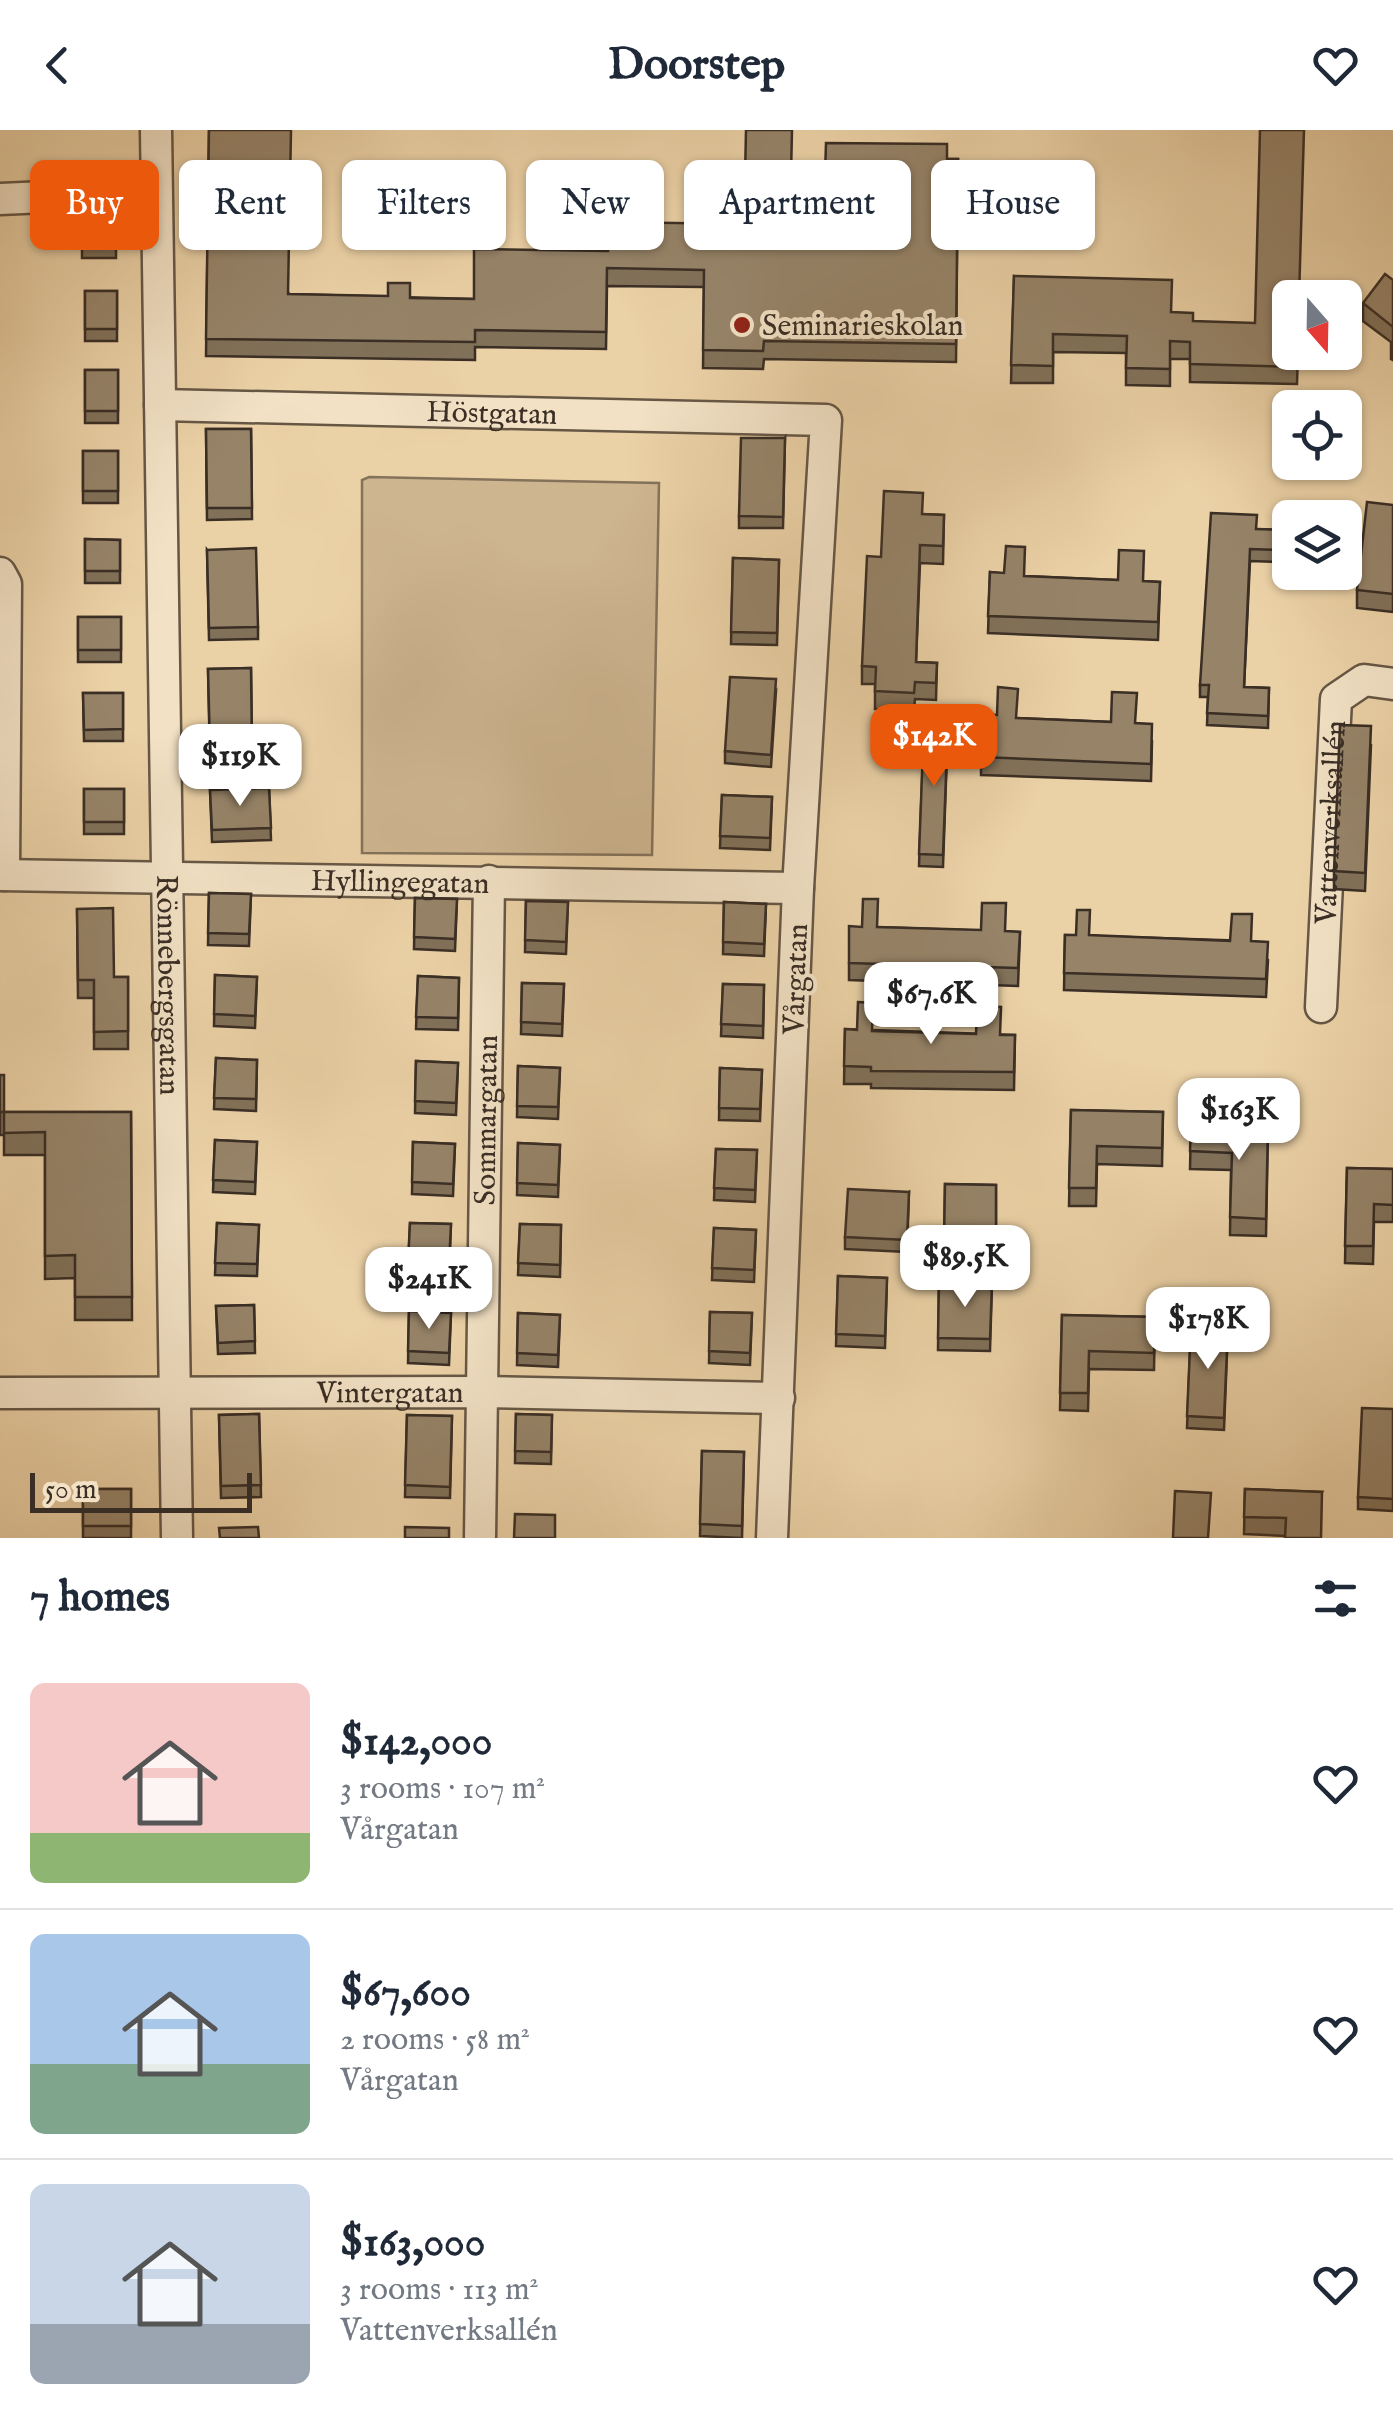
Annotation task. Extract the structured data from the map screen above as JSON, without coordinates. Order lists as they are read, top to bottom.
{
  "streets": {
    "street": [
      "Höstgatan",
      "Vattenverksallén",
      "Hyllingegatan",
      "Vårgatan",
      "Rönnebergsgatan",
      "Sommargatan",
      "Vintergatan"
    ]
  },
  "crossings": [
    ["Höstgatan", "Vårgatan"],
    ["Höstgatan", "Rönnebergsgatan"],
    ["Hyllingegatan", "Vårgatan"],
    ["Hyllingegatan", "Rönnebergsgatan"],
    ["Hyllingegatan", "Sommargatan"],
    ["Vårgatan", "Vintergatan"],
    ["Rönnebergsgatan", "Vintergatan"],
    ["Sommargatan", "Vintergatan"]
  ],
  "places": ["Seminarieskolan"],
  "scale_bar": "50 m",
  "north": "bottom",
  "page": {
    "header": "Doorstep",
    "chip": [
      "Buy",
      "Rent",
      "Filters",
      "New",
      "Apartment",
      "House"
    ],
    "price": [
      "$142K",
      "$119K",
      "$67.6K",
      "$163K",
      "$89.5K",
      "$241K",
      "$178K"
    ],
    "scale": "50 m",
    "heading": "7 homes",
    "list": [
      {
        "name": "$142,000",
        "note": "3 rooms · 107 m² · Vårgatan"
      },
      {
        "name": "$67,600",
        "note": "2 rooms · 58 m² · Vårgatan"
      },
      {
        "name": "$163,000",
        "note": "3 rooms · 113 m² · Vattenverksallén"
      }
    ]
  }
}
